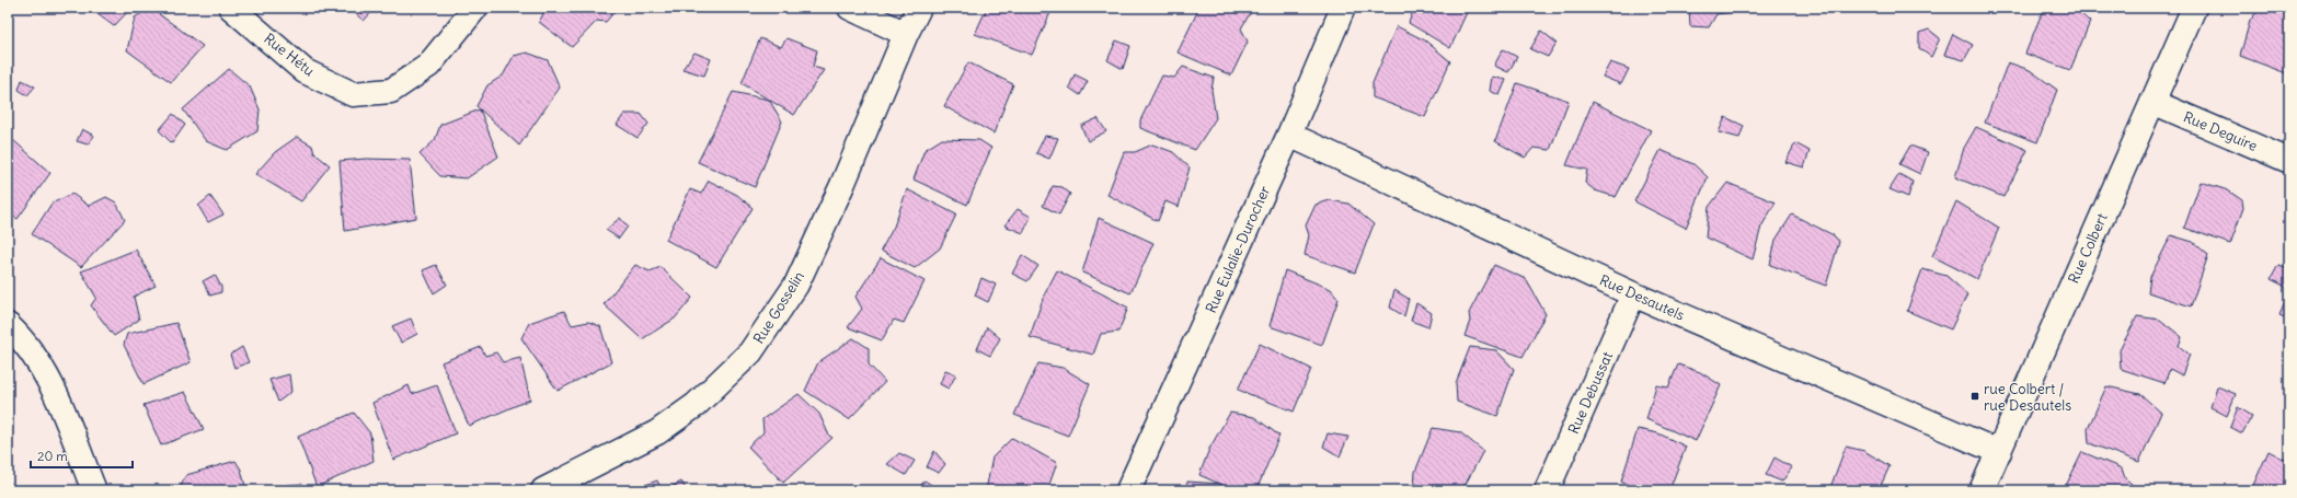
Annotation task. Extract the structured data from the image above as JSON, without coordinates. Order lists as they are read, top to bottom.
{
  "streets": {
    "street": [
      "Rue Hétu",
      "Rue Deguire",
      "Rue Colbert",
      "Rue Eulalie-Durocher",
      "Rue Desautels",
      "Rue Gosselin",
      "Rue Debussat"
    ]
  },
  "crossings": [
    ["Rue Deguire", "Rue Colbert"],
    ["Rue Colbert", "Rue Desautels"],
    ["Rue Eulalie-Durocher", "Rue Desautels"],
    ["Rue Desautels", "Rue Debussat"]
  ],
  "places": {
    "transit": ["rue Colbert / rue Desautels"]
  },
  "scale_bar": "20 m"
}
